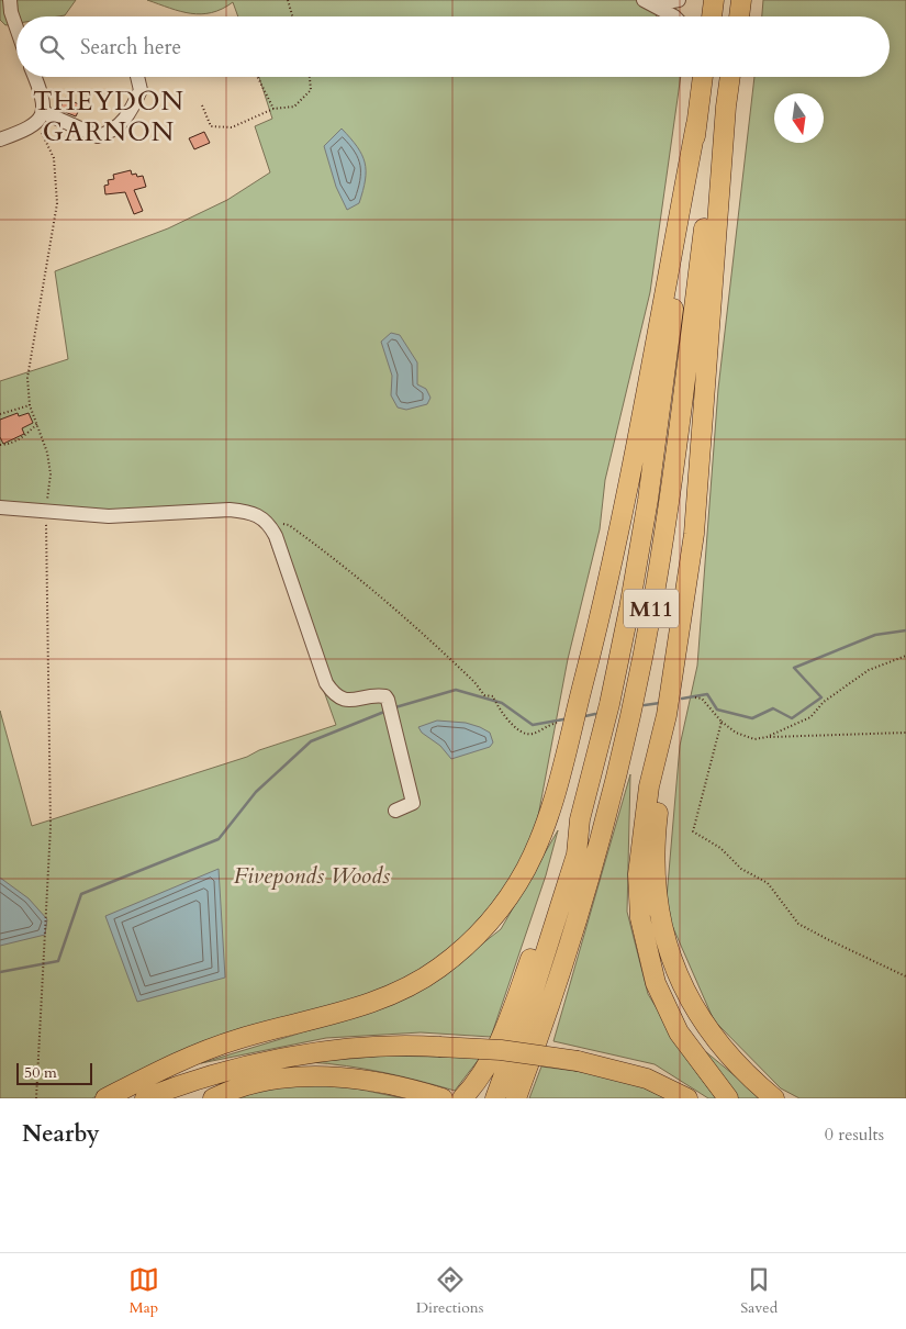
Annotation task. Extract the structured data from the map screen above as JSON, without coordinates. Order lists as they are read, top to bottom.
{
  "streets": {
    "highway": ["M11"]
  },
  "districts": ["THEYDON GARNON"],
  "parks": ["Fiveponds Woods"],
  "scale_bar": "50 m",
  "north": "bottom",
  "page": {
    "search": "Search here",
    "scale": "50 m",
    "heading": ["Nearby", "0 results"],
    "nav": ["Map", "Directions", "Saved"]
  }
}
